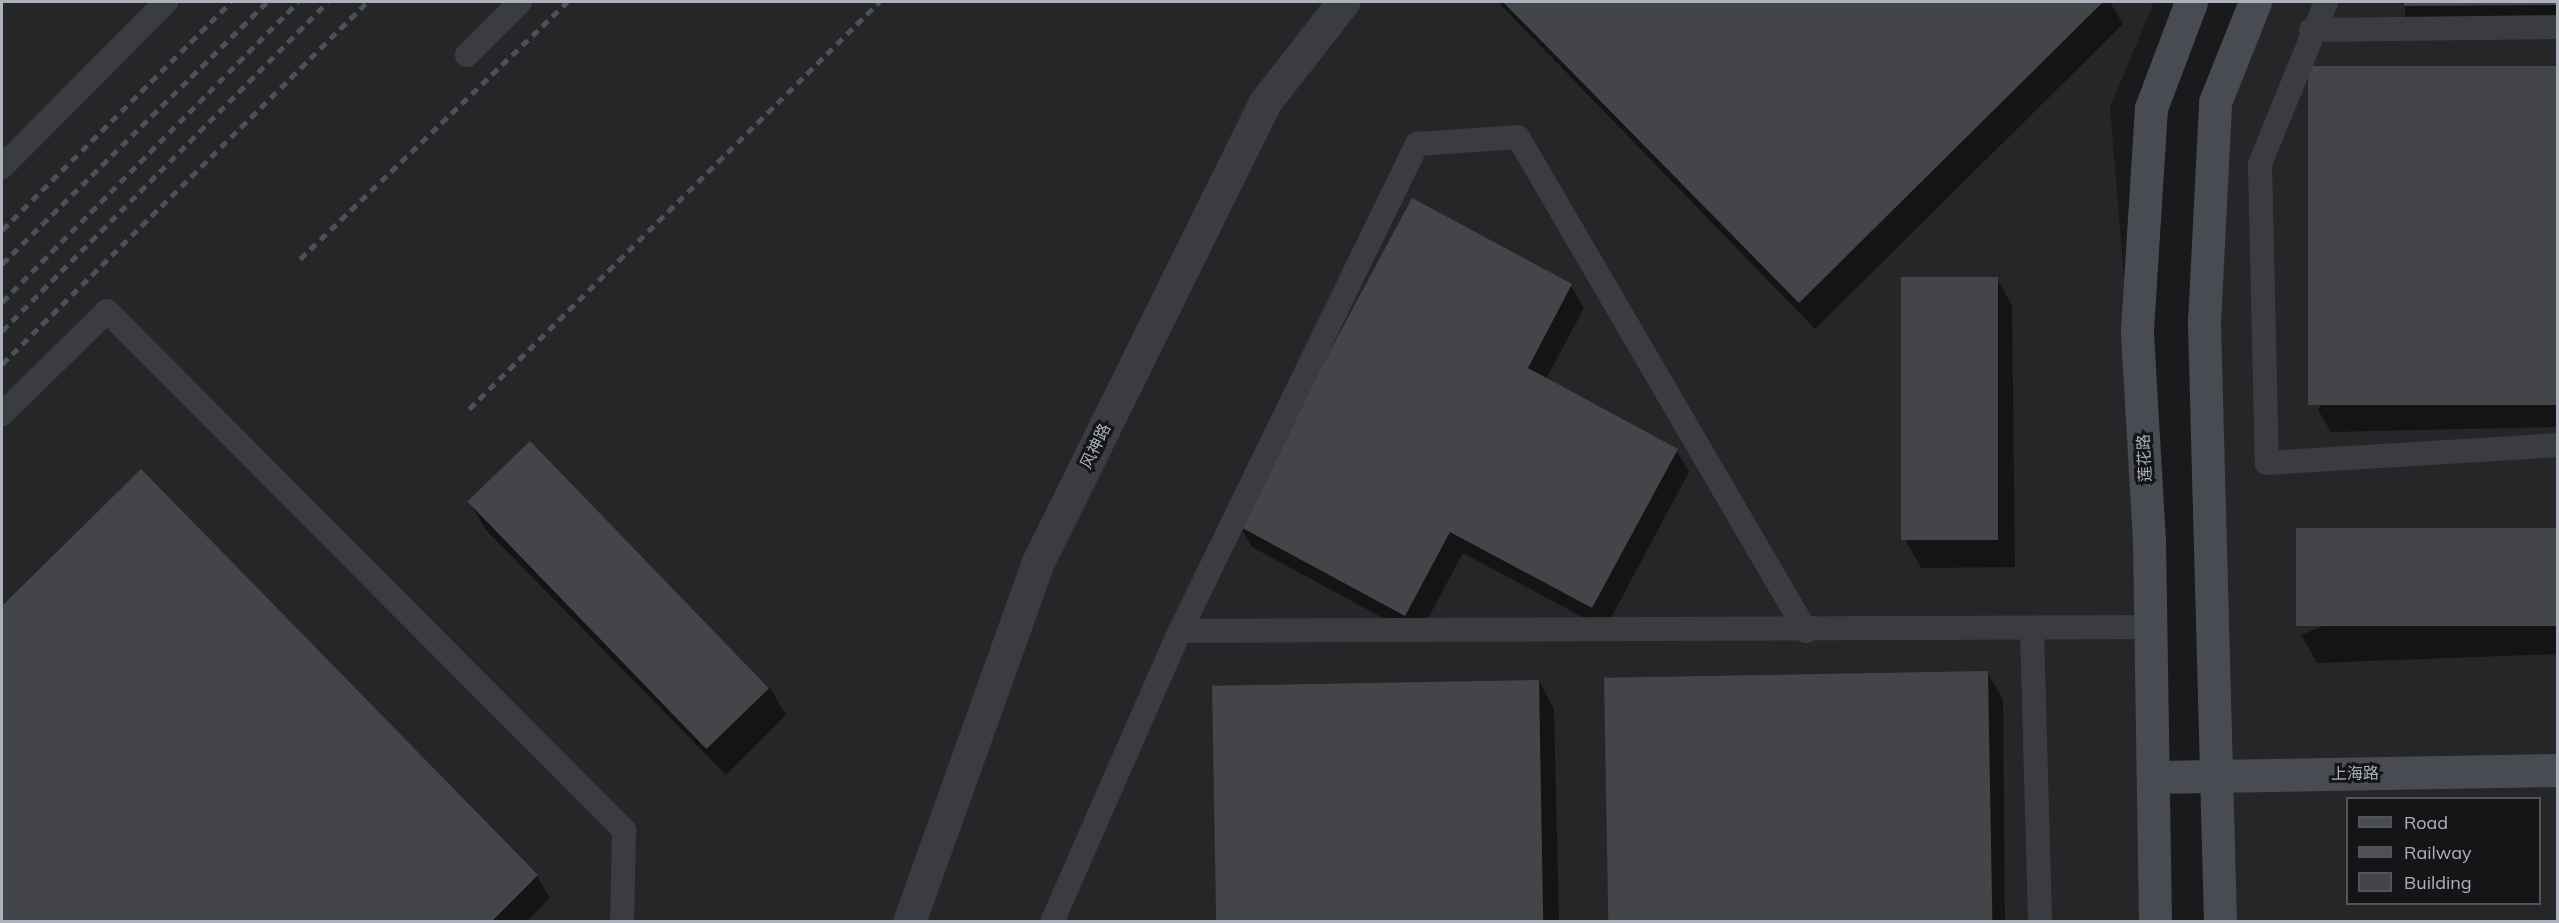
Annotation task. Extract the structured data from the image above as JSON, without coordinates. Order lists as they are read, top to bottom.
{
  "streets": {
    "street": ["风神路", "莲花路", "上海路"]
  },
  "crossings": [
    ["莲花路", "上海路"]
  ],
  "legend": ["Road", "Railway", "Building"]
}
